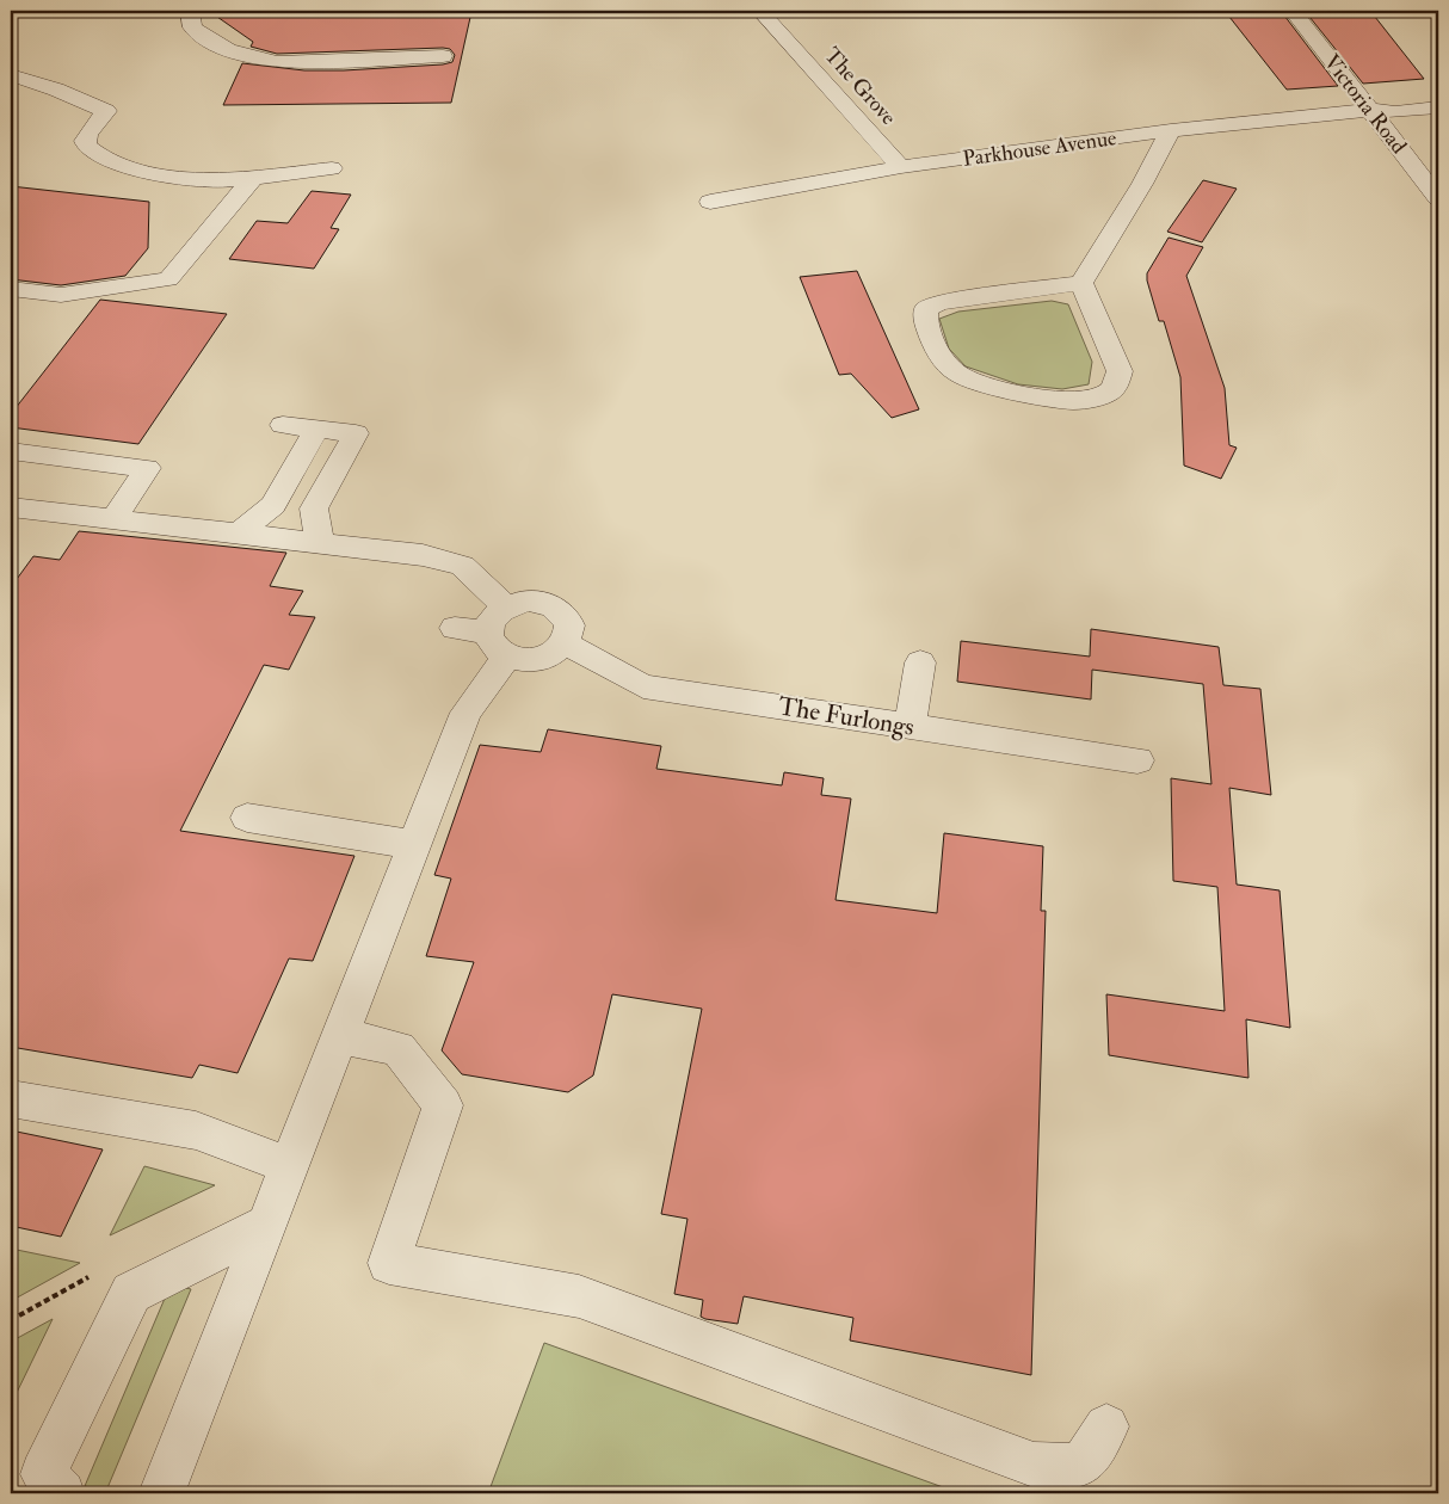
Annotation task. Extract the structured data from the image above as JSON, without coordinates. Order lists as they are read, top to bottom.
{
  "streets": {
    "street": [
      "The Grove",
      "Victoria Road",
      "Parkhouse Avenue",
      "The Furlongs"
    ]
  },
  "crossings": [
    ["The Grove", "Parkhouse Avenue"],
    ["Victoria Road", "Parkhouse Avenue"]
  ]
}
